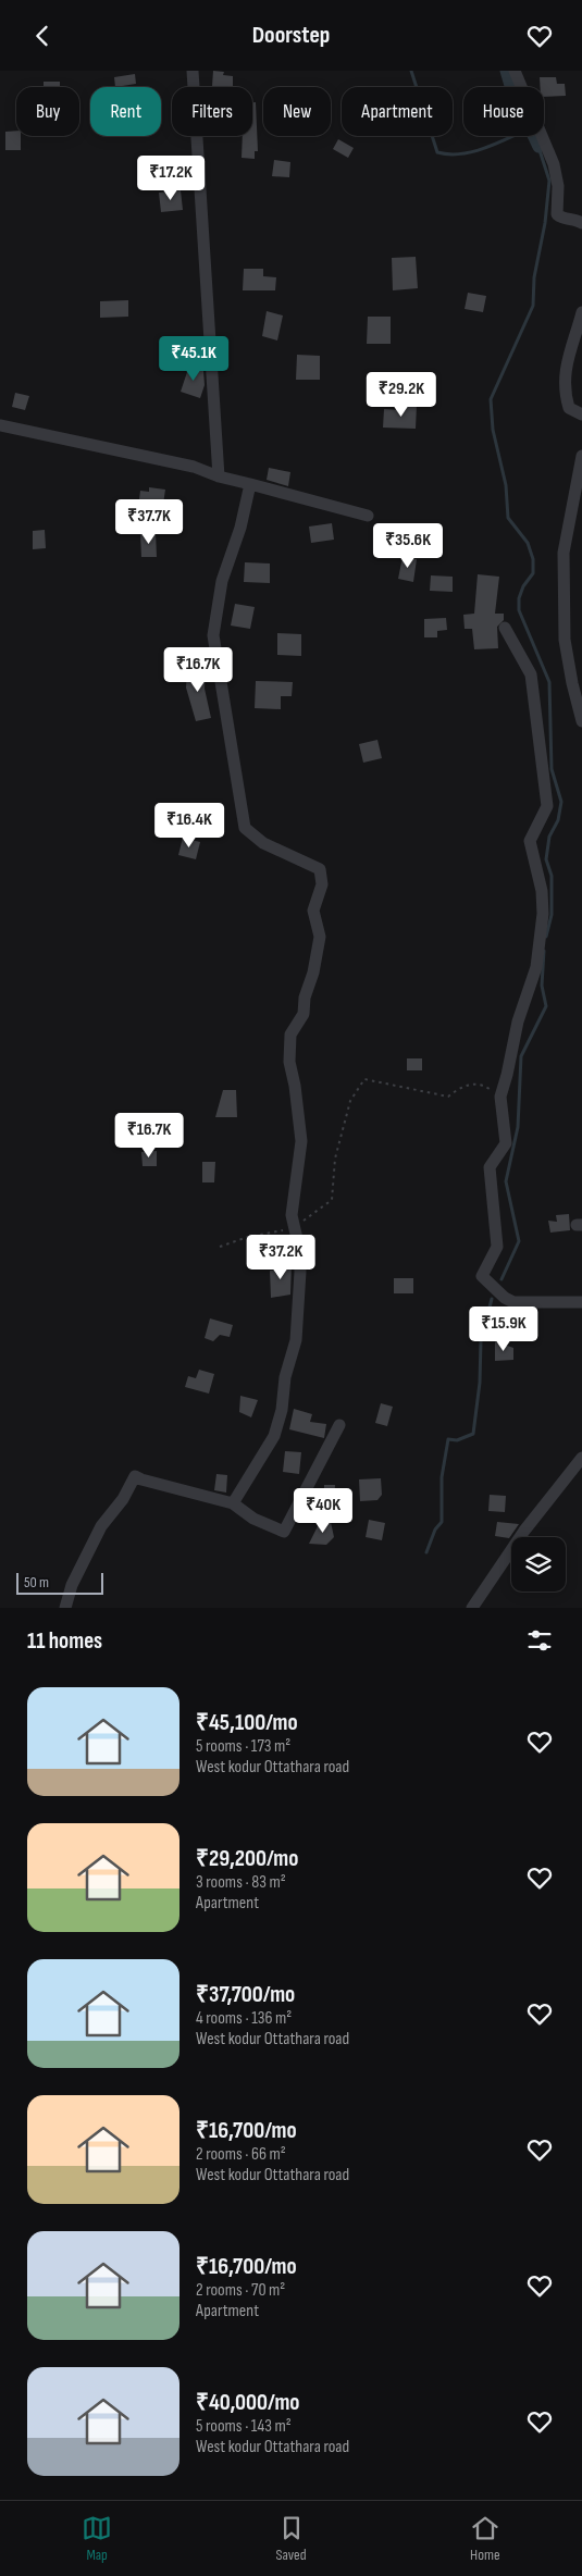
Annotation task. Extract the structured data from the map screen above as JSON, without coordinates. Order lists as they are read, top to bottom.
{
  "scale_bar": "50 m",
  "page": {
    "header": "Doorstep",
    "chip": [
      "Buy",
      "Rent",
      "Filters",
      "New",
      "Apartment",
      "House"
    ],
    "price": [
      "₹17.2K",
      "₹45.1K",
      "₹29.2K",
      "₹37.7K",
      "₹35.6K",
      "₹16.7K",
      "₹16.4K",
      "₹16.7K",
      "₹37.2K",
      "₹15.9K",
      "₹40K"
    ],
    "scale": "50 m",
    "heading": "11 homes",
    "list": [
      {
        "name": "₹45,100/mo",
        "note": "5 rooms · 173 m² · West kodur Ottathara road"
      },
      {
        "name": "₹29,200/mo",
        "note": "3 rooms · 83 m² · Apartment"
      },
      {
        "name": "₹37,700/mo",
        "note": "4 rooms · 136 m² · West kodur Ottathara road"
      },
      {
        "name": "₹16,700/mo",
        "note": "2 rooms · 66 m² · West kodur Ottathara road"
      },
      {
        "name": "₹16,700/mo",
        "note": "2 rooms · 70 m² · Apartment"
      },
      {
        "name": "₹40,000/mo",
        "note": "5 rooms · 143 m² · West kodur Ottathara road"
      }
    ],
    "tabs": ["Map", "Saved", "Home"]
  }
}
